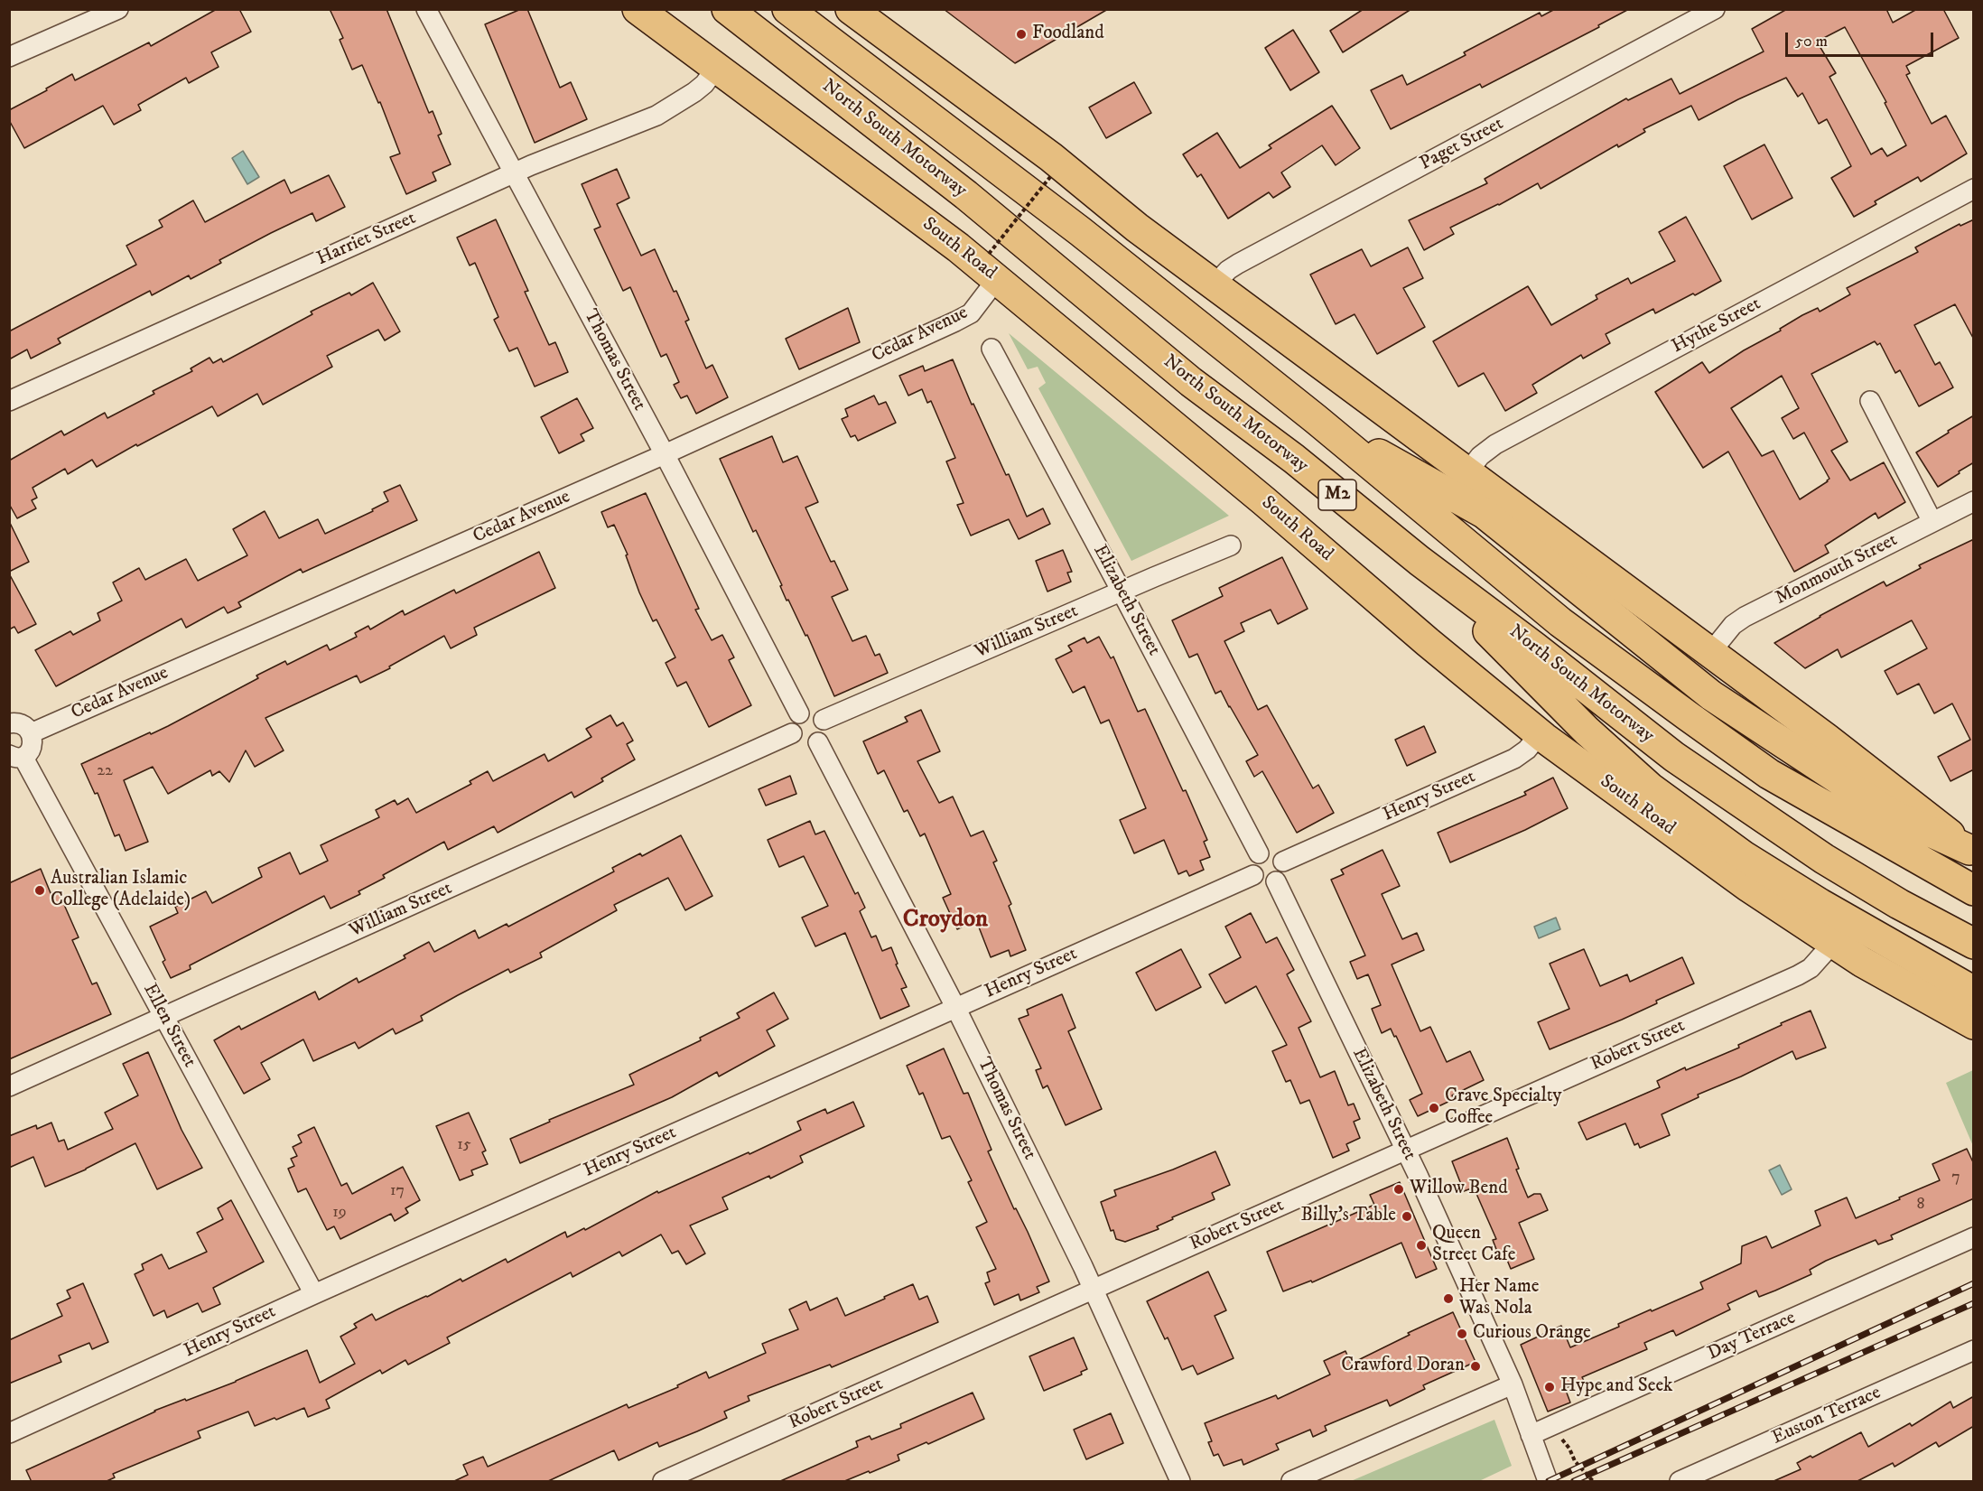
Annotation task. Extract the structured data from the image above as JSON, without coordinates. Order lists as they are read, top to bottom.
{
  "streets": {
    "main road": ["North South Motorway", "South Road", "M2"],
    "street": [
      "Paget Street",
      "Harriet Street",
      "Hythe Street",
      "Cedar Avenue",
      "Thomas Street",
      "Monmouth Street",
      "Elizabeth Street",
      "William Street",
      "Henry Street",
      "Ellen Street",
      "Robert Street",
      "Day Terrace",
      "Euston Terrace"
    ]
  },
  "crossings": [
    ["Harriet Street", "South Road"],
    ["Harriet Street", "Thomas Street"],
    ["South Road", "Cedar Avenue"],
    ["South Road", "Henry Street"],
    ["South Road", "Robert Street"],
    ["Cedar Avenue", "Thomas Street"],
    ["Thomas Street", "William Street"],
    ["Thomas Street", "Henry Street"],
    ["Thomas Street", "Robert Street"],
    ["Elizabeth Street", "William Street"],
    ["Elizabeth Street", "Henry Street"],
    ["Elizabeth Street", "Robert Street"],
    ["Elizabeth Street", "Day Terrace"],
    ["William Street", "Ellen Street"],
    ["Henry Street", "Ellen Street"]
  ],
  "districts": ["Croydon"],
  "places": [
    "Foodland",
    "Australian Islamic College (Adelaide)",
    "Crave Specialty Coffee",
    "Willow Bend",
    "Billy's Table",
    "Queen Street Cafe",
    "Her Name Was Nola",
    "Curious Orange",
    "Crawford Doran",
    "Hype and Seek"
  ],
  "house_numbers": [
    "22",
    "15",
    "7",
    "17",
    "8",
    "19"
  ],
  "scale_bar": "50 m"
}
